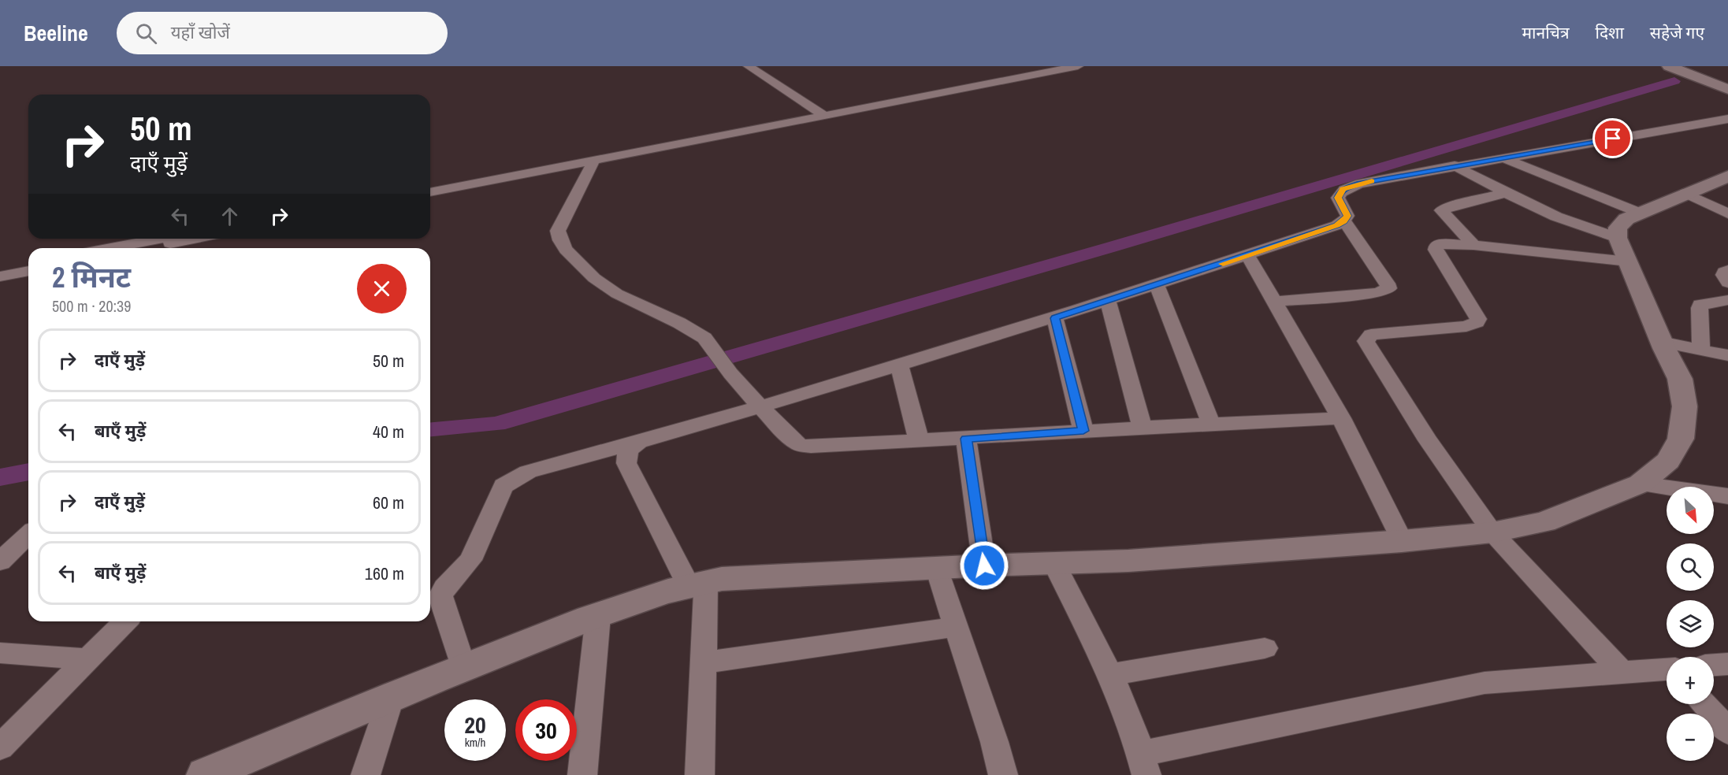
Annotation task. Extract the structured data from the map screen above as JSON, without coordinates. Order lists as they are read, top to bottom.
{
  "north": "bottom right",
  "page": {
    "header": "Beeline",
    "search": "यहाँ खोजें",
    "nav": ["मानचित्र", "दिशा", "सहेजे गए"],
    "turn": ["50 m", "दाएँ मुड़ें"],
    "heading": ["2 मिनट", "500 m · 20:39"],
    "list": [
      {
        "name": "दाएँ मुड़ें",
        "value": "50 m"
      },
      {
        "name": "बाएँ मुड़ें",
        "value": "40 m"
      },
      {
        "name": "दाएँ मुड़ें",
        "value": "60 m"
      },
      {
        "name": "बाएँ मुड़ें",
        "value": "160 m"
      }
    ],
    "map_buttons": ["+", "−"],
    "speed": "20 km/h",
    "limit": "30"
  }
}
